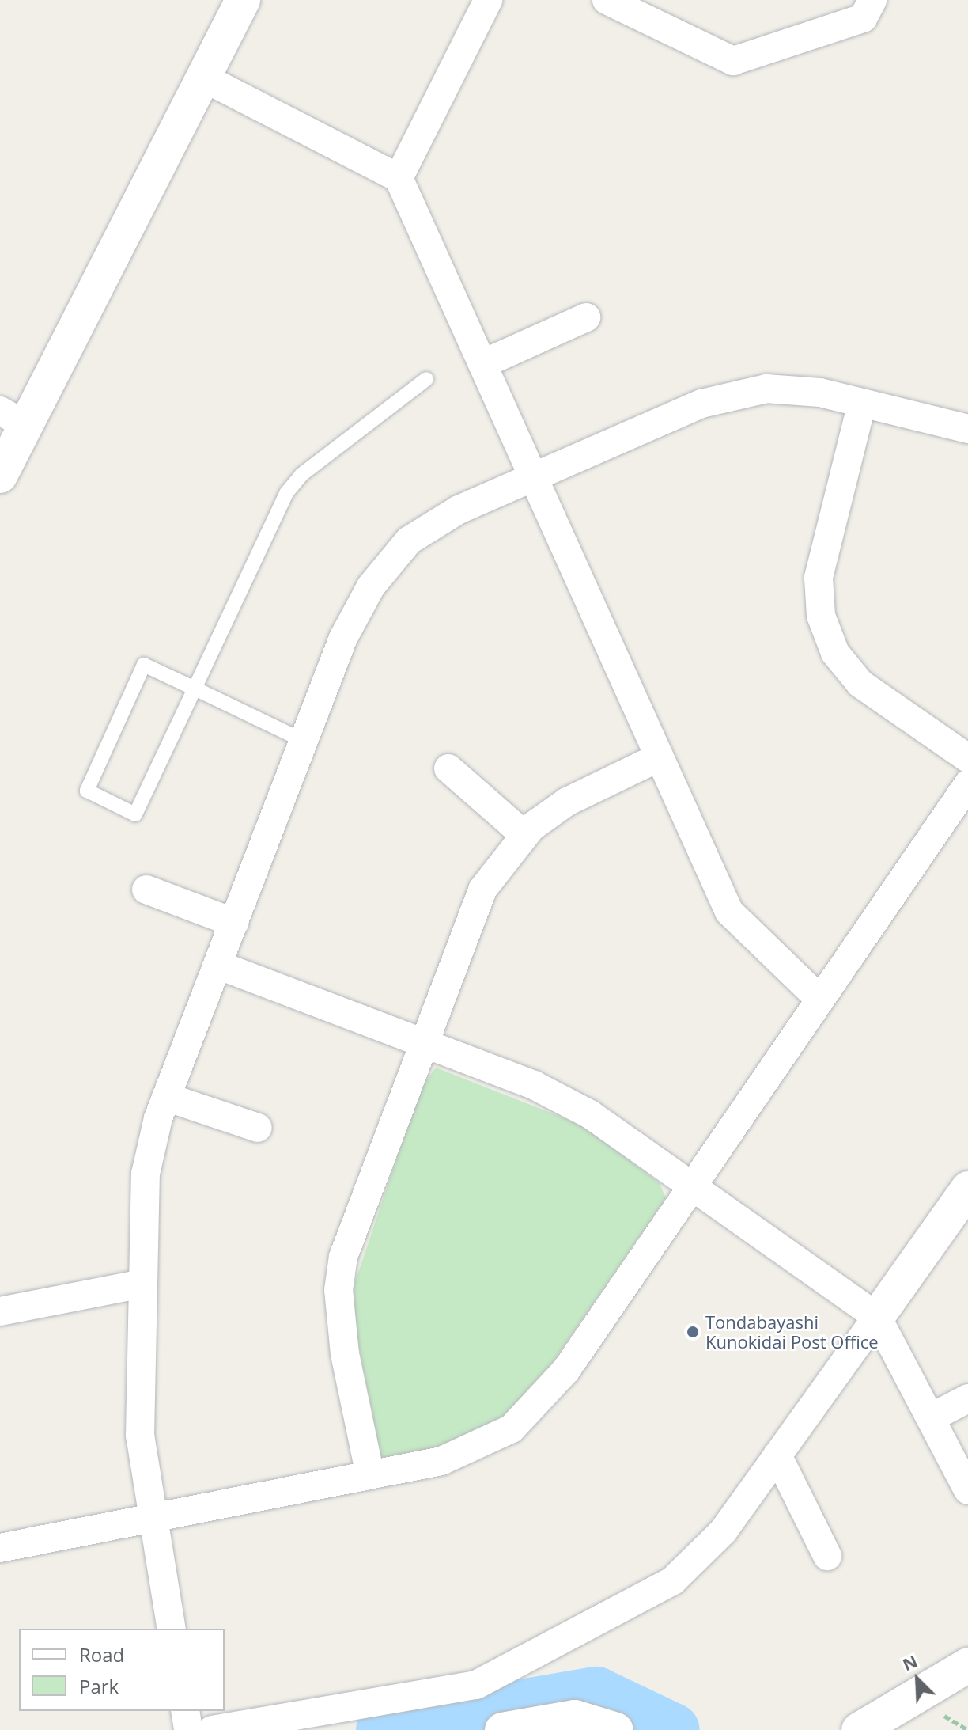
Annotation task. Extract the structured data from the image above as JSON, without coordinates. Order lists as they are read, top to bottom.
{
  "places": ["Tondabayashi Kunokidai Post Office"],
  "legend": ["Road", "Park"],
  "north": "top left"
}
